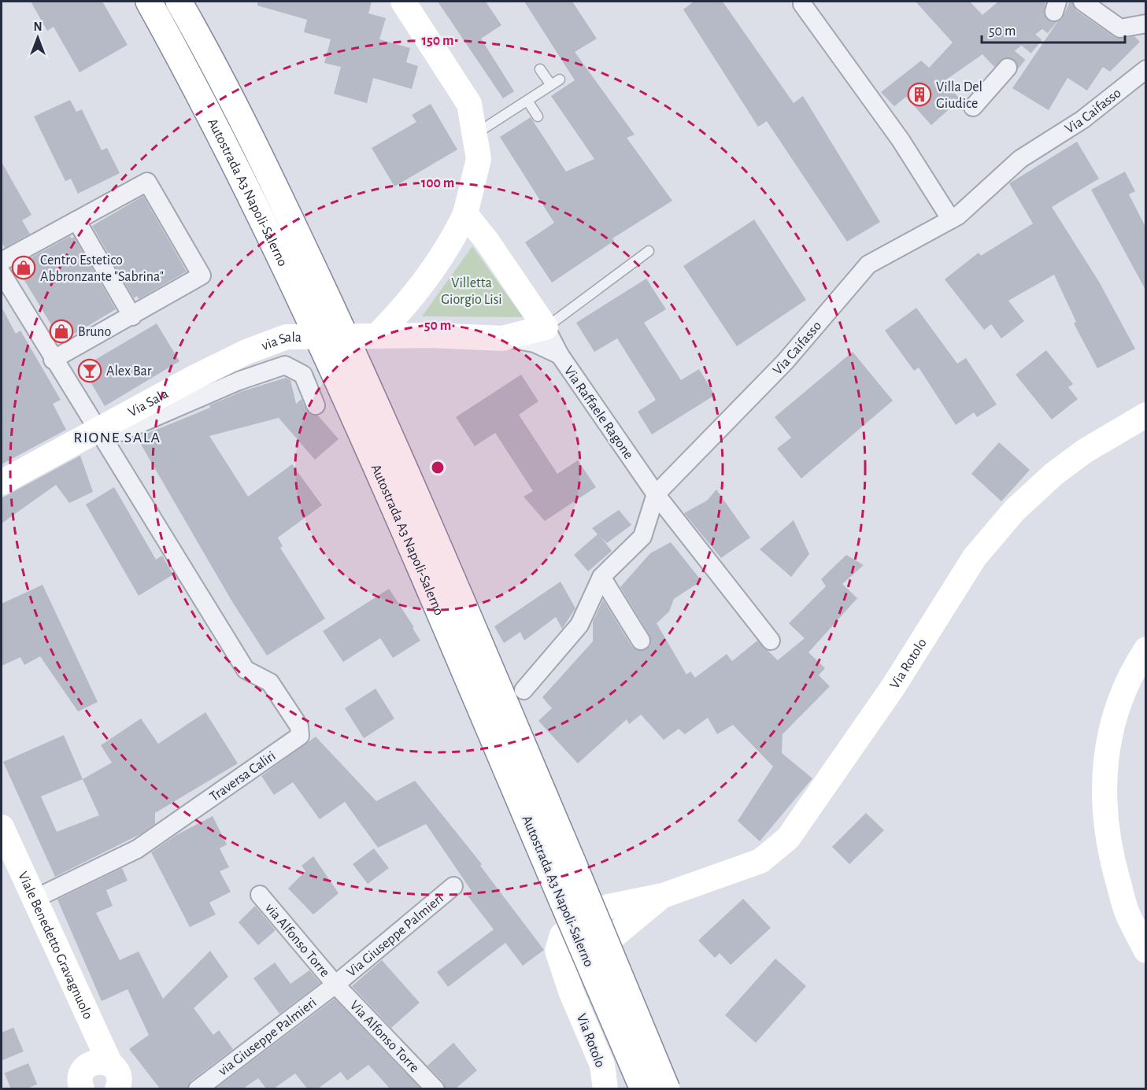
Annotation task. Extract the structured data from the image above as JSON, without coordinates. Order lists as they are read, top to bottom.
{
  "streets": {
    "highway": ["Autostrada A3 Napoli-Salerno"],
    "street": [
      "Via Caifasso",
      "via Sala",
      "Via Sala",
      "Via Raffaele Ragone",
      "Via Rotolo",
      "Traversa Caliri",
      "Via Giuseppe Palmieri",
      "via Alfonso Torre",
      "Viale Benedetto Gravagnuolo",
      "via Giuseppe Palmieri",
      "Via Alfonso Torre"
    ]
  },
  "crossings": [
    ["Via Caifasso", "Via Raffaele Ragone"],
    ["via Sala", "Via Sala"],
    ["Via Sala", "Traversa Caliri"],
    ["Traversa Caliri", "Viale Benedetto Gravagnuolo"],
    ["Via Giuseppe Palmieri", "via Alfonso Torre"],
    ["Via Giuseppe Palmieri", "via Giuseppe Palmieri"],
    ["Via Giuseppe Palmieri", "Via Alfonso Torre"],
    ["via Alfonso Torre", "via Giuseppe Palmieri"],
    ["via Alfonso Torre", "Via Alfonso Torre"],
    ["via Giuseppe Palmieri", "Via Alfonso Torre"]
  ],
  "districts": ["RIONE SALA"],
  "parks": ["Villetta Giorgio Lisi"],
  "places": {
    "building": ["Villa Del Giudice"],
    "shop": ["Centro Estetico Abbronzante \"Sabrina\"", "Bruno"],
    "bar": ["Alex Bar"]
  },
  "scale_bar": "50 m",
  "north": "top",
  "rings": ["150 m", "100 m", "50 m"]
}
